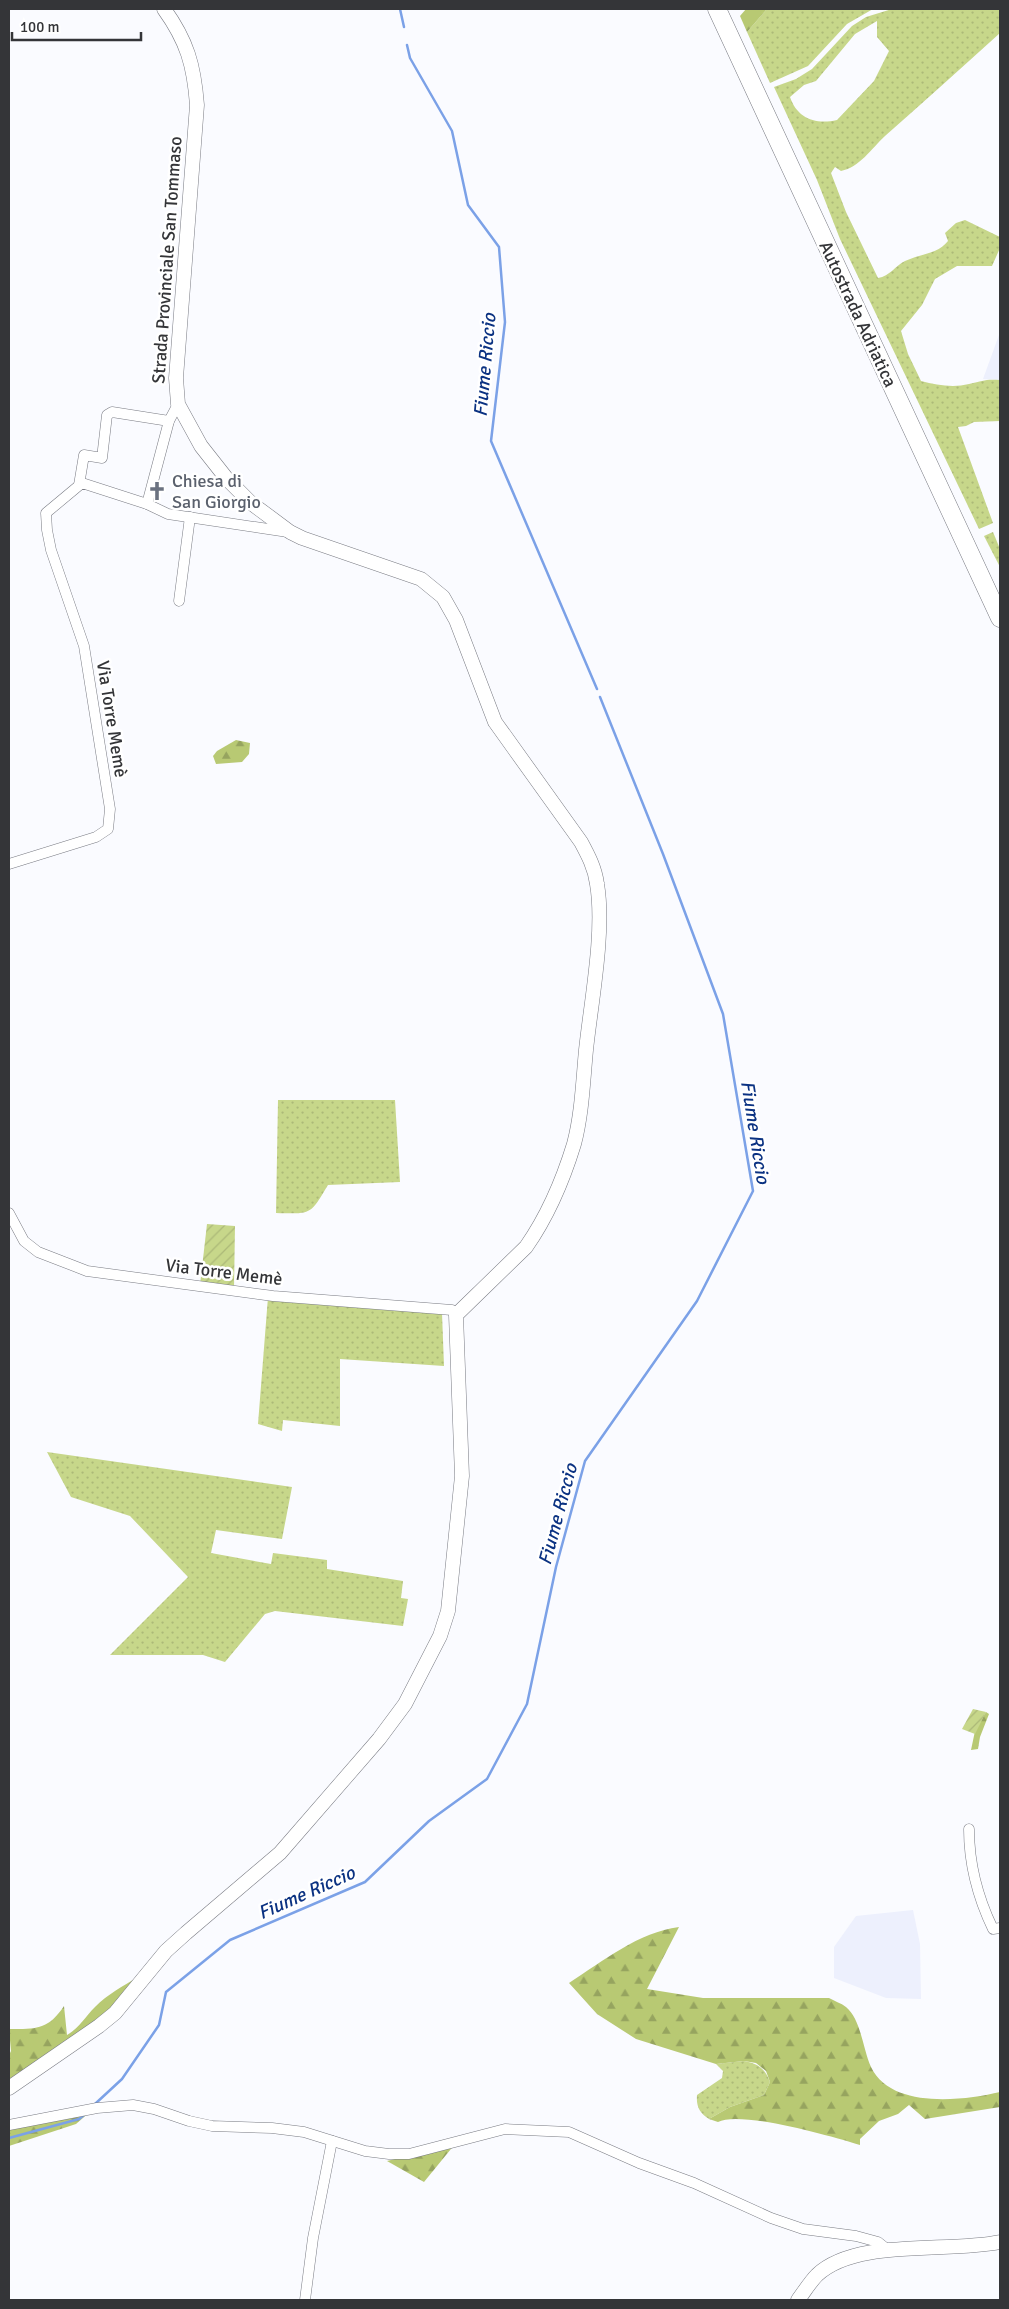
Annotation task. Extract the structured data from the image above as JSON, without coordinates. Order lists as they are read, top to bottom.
{
  "streets": {
    "highway": ["Autostrada Adriatica"],
    "street": ["Strada Provinciale San Tommaso", "Via Torre Memè"]
  },
  "crossings": [
    ["Strada Provinciale San Tommaso", "Via Torre Memè"]
  ],
  "water": ["Fiume Riccio"],
  "places": {
    "church": ["Chiesa di San Giorgio"]
  },
  "scale_bar": "100 m"
}
